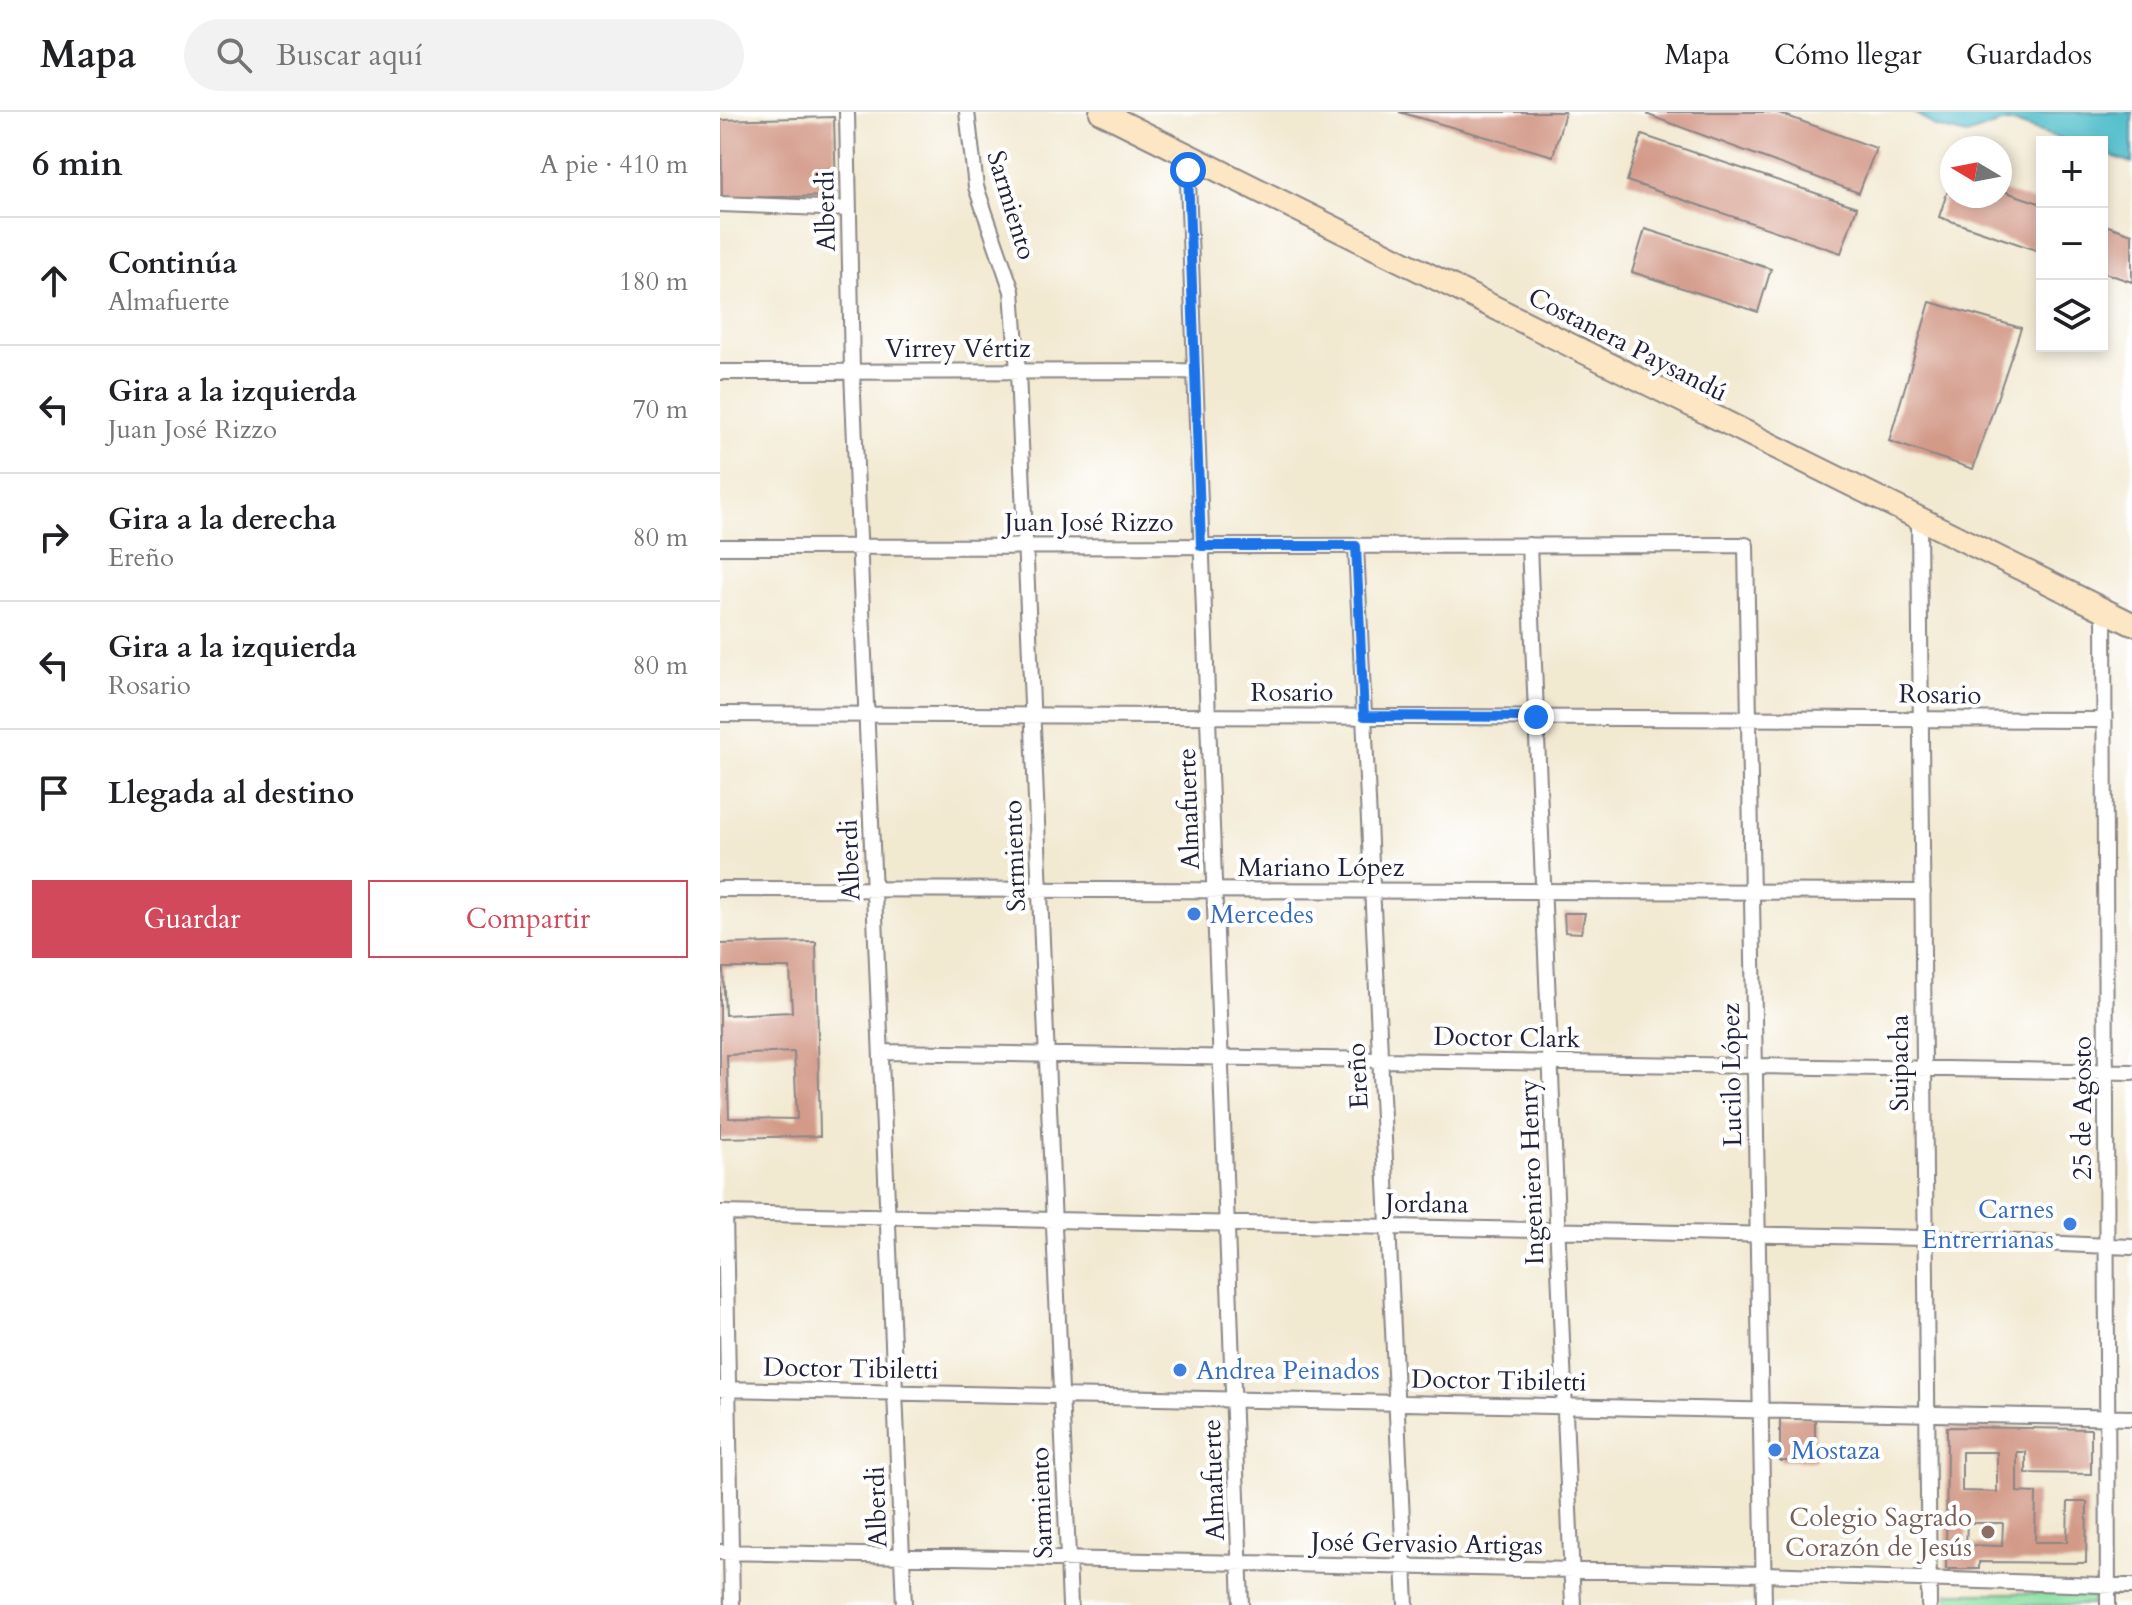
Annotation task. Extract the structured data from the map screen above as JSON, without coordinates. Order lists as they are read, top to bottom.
{
  "streets": {
    "main road": ["Costanera Paysandú"],
    "street": [
      "Sarmiento",
      "Alberdi",
      "Virrey Vértiz",
      "Juan José Rizzo",
      "Rosario",
      "Almafuerte",
      "Mariano López",
      "Doctor Clark",
      "Suipacha",
      "Lucilo López",
      "Ereño",
      "25 de Agosto",
      "Ingeniero Henry",
      "Jordana",
      "Doctor Tibiletti",
      "José Gervasio Artigas"
    ]
  },
  "crossings": [
    ["Sarmiento", "Virrey Vértiz"],
    ["Sarmiento", "Juan José Rizzo"],
    ["Sarmiento", "Rosario"],
    ["Sarmiento", "Mariano López"],
    ["Sarmiento", "Doctor Clark"],
    ["Sarmiento", "Jordana"],
    ["Sarmiento", "Doctor Tibiletti"],
    ["Sarmiento", "José Gervasio Artigas"],
    ["Alberdi", "Virrey Vértiz"],
    ["Alberdi", "Juan José Rizzo"],
    ["Alberdi", "Rosario"],
    ["Alberdi", "Mariano López"],
    ["Alberdi", "Doctor Clark"],
    ["Alberdi", "Jordana"],
    ["Alberdi", "Doctor Tibiletti"],
    ["Alberdi", "José Gervasio Artigas"],
    ["Costanera Paysandú", "Almafuerte"],
    ["Costanera Paysandú", "Suipacha"],
    ["Costanera Paysandú", "25 de Agosto"],
    ["Virrey Vértiz", "Almafuerte"],
    ["Juan José Rizzo", "Almafuerte"],
    ["Juan José Rizzo", "Lucilo López"],
    ["Juan José Rizzo", "Ereño"],
    ["Juan José Rizzo", "Ingeniero Henry"],
    ["Rosario", "Almafuerte"],
    ["Rosario", "Suipacha"],
    ["Rosario", "Lucilo López"],
    ["Rosario", "Ereño"],
    ["Rosario", "25 de Agosto"],
    ["Rosario", "Ingeniero Henry"],
    ["Almafuerte", "Mariano López"],
    ["Almafuerte", "Doctor Clark"],
    ["Almafuerte", "Jordana"],
    ["Almafuerte", "Doctor Tibiletti"],
    ["Almafuerte", "José Gervasio Artigas"],
    ["Mariano López", "Suipacha"],
    ["Mariano López", "Lucilo López"],
    ["Mariano López", "Ereño"],
    ["Mariano López", "Ingeniero Henry"],
    ["Doctor Clark", "Suipacha"],
    ["Doctor Clark", "Lucilo López"],
    ["Doctor Clark", "Ereño"],
    ["Doctor Clark", "25 de Agosto"],
    ["Doctor Clark", "Ingeniero Henry"],
    ["Suipacha", "Jordana"],
    ["Suipacha", "Doctor Tibiletti"],
    ["Suipacha", "José Gervasio Artigas"],
    ["Lucilo López", "Jordana"],
    ["Lucilo López", "Doctor Tibiletti"],
    ["Lucilo López", "José Gervasio Artigas"],
    ["Ereño", "Jordana"],
    ["Ereño", "Doctor Tibiletti"],
    ["Ereño", "José Gervasio Artigas"],
    ["25 de Agosto", "Jordana"],
    ["25 de Agosto", "Doctor Tibiletti"],
    ["25 de Agosto", "José Gervasio Artigas"],
    ["Ingeniero Henry", "Jordana"],
    ["Ingeniero Henry", "Doctor Tibiletti"],
    ["Ingeniero Henry", "José Gervasio Artigas"]
  ],
  "places": [
    "Mercedes",
    "Carnes Entrerrianas",
    "Andrea Peinados",
    "Mostaza",
    "Colegio Sagrado Corazón de Jesús"
  ],
  "north": "left",
  "page": {
    "header": "Mapa",
    "search": "Buscar aquí",
    "nav": ["Mapa", "Cómo llegar", "Guardados"],
    "heading": ["6 min", "A pie · 410 m"],
    "map_buttons": ["+", "−"],
    "list": [
      ["Continúa", "Almafuerte", "180 m"],
      ["Gira a la izquierda", "Juan José Rizzo", "70 m"],
      ["Gira a la derecha", "Ereño", "80 m"],
      ["Gira a la izquierda", "Rosario", "80 m"],
      "Llegada al destino"
    ],
    "buttons": ["Guardar", "Compartir"]
  }
}
